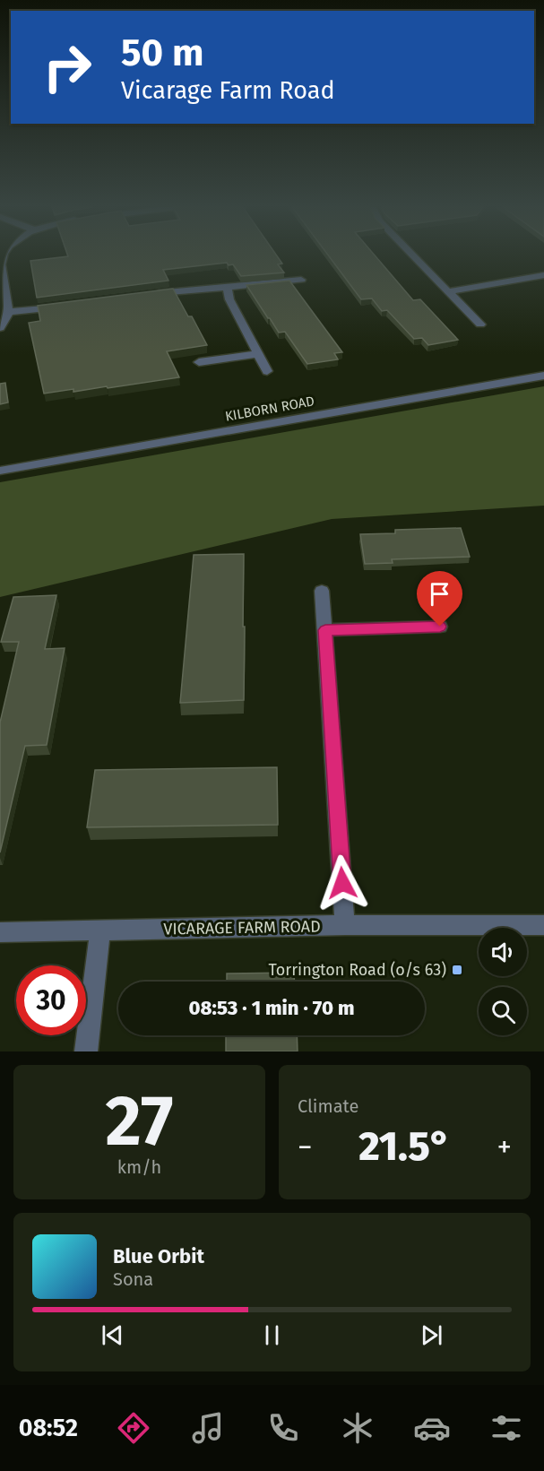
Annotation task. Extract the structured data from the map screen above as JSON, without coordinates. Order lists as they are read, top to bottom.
{
  "streets": {
    "street": ["KILBORN ROAD", "VICARAGE FARM ROAD"]
  },
  "places": {
    "transit": ["Torrington Road (o/s 63)"]
  },
  "page": {
    "turn": ["50 m", "Vicarage Farm Road"],
    "limit": "30",
    "trip": "08:53 · 1 min · 70 m",
    "tile": [
      ["27", "km/h"],
      "Climate"
    ],
    "heat": ["−", "21.5°", "+"],
    "song": ["Blue Orbit", "Sona"],
    "tabs": "08:52"
  }
}
